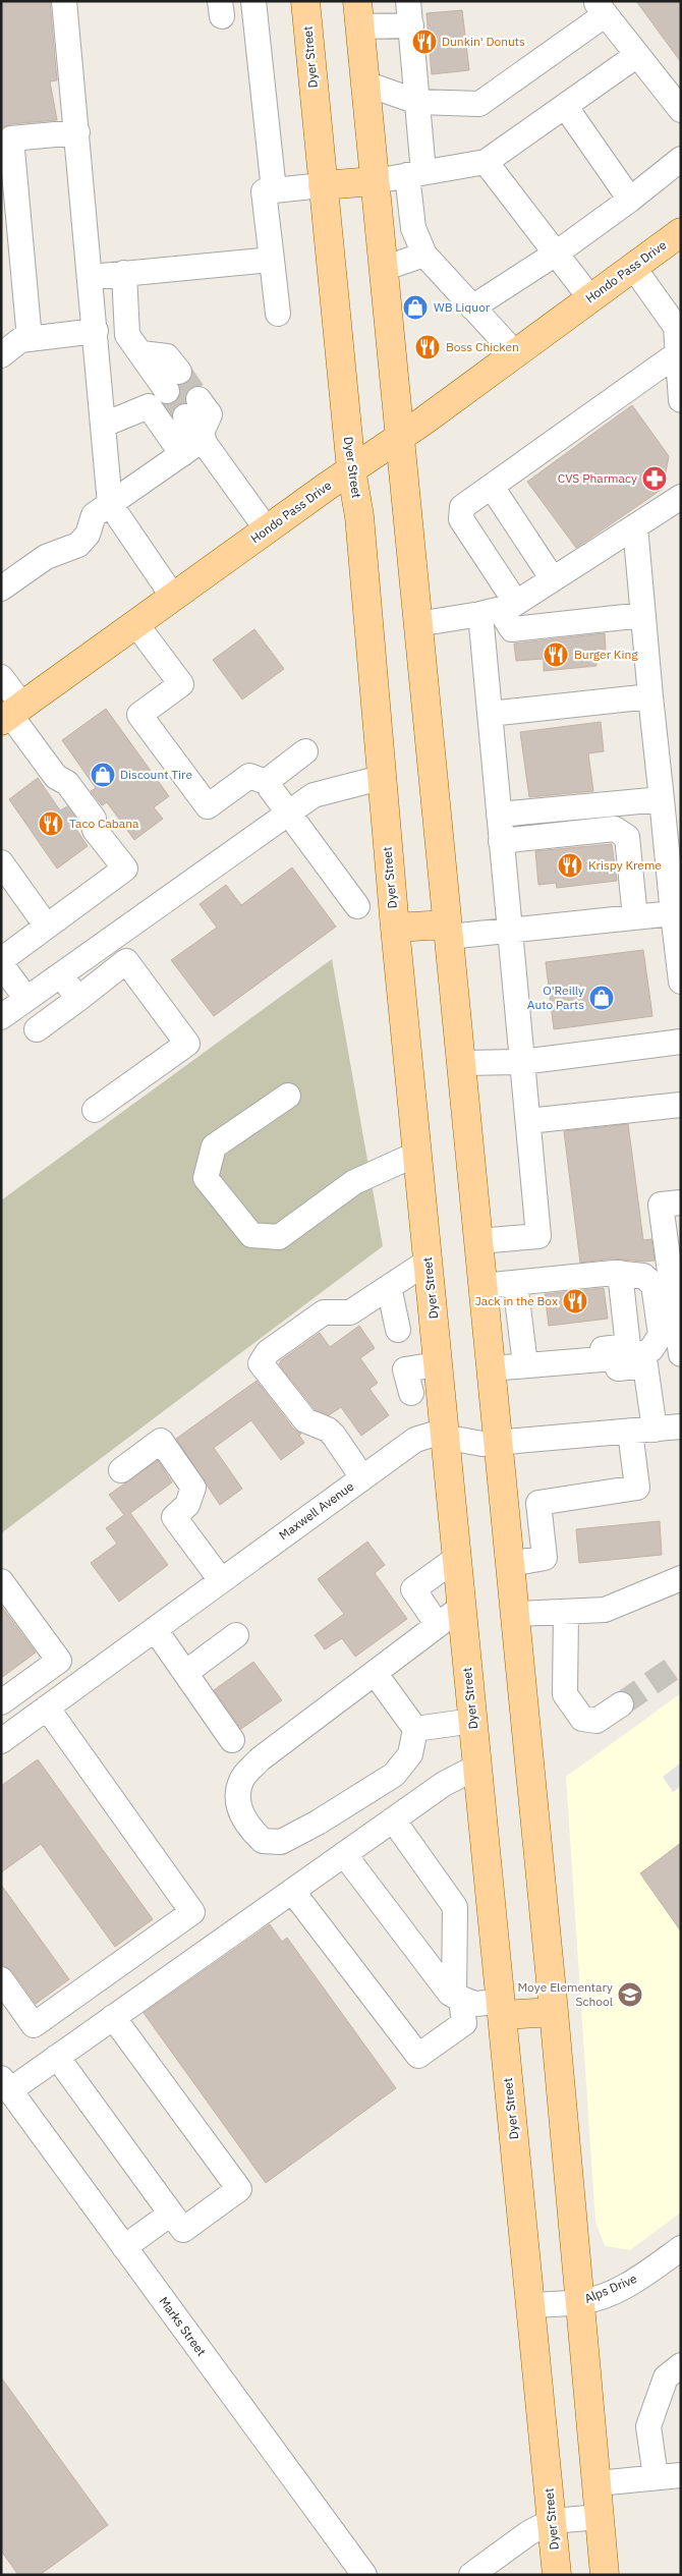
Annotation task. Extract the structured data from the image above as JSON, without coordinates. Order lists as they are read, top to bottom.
{
  "streets": {
    "main road": ["Dyer Street", "Hondo Pass Drive"],
    "street": ["Maxwell Avenue", "Alps Drive", "Marks Street"]
  },
  "crossings": [
    ["Dyer Street", "Hondo Pass Drive"],
    ["Dyer Street", "Maxwell Avenue"],
    ["Dyer Street", "Alps Drive"]
  ],
  "places": {
    "restaurant": [
      "Dunkin' Donuts",
      "Boss Chicken",
      "Burger King",
      "Taco Cabana",
      "Krispy Kreme",
      "Jack in the Box"
    ],
    "shop": ["WB Liquor", "Discount Tire", "O'Reilly Auto Parts"],
    "pharmacy": ["CVS Pharmacy"],
    "school or university": ["Moye Elementary School"]
  }
}
